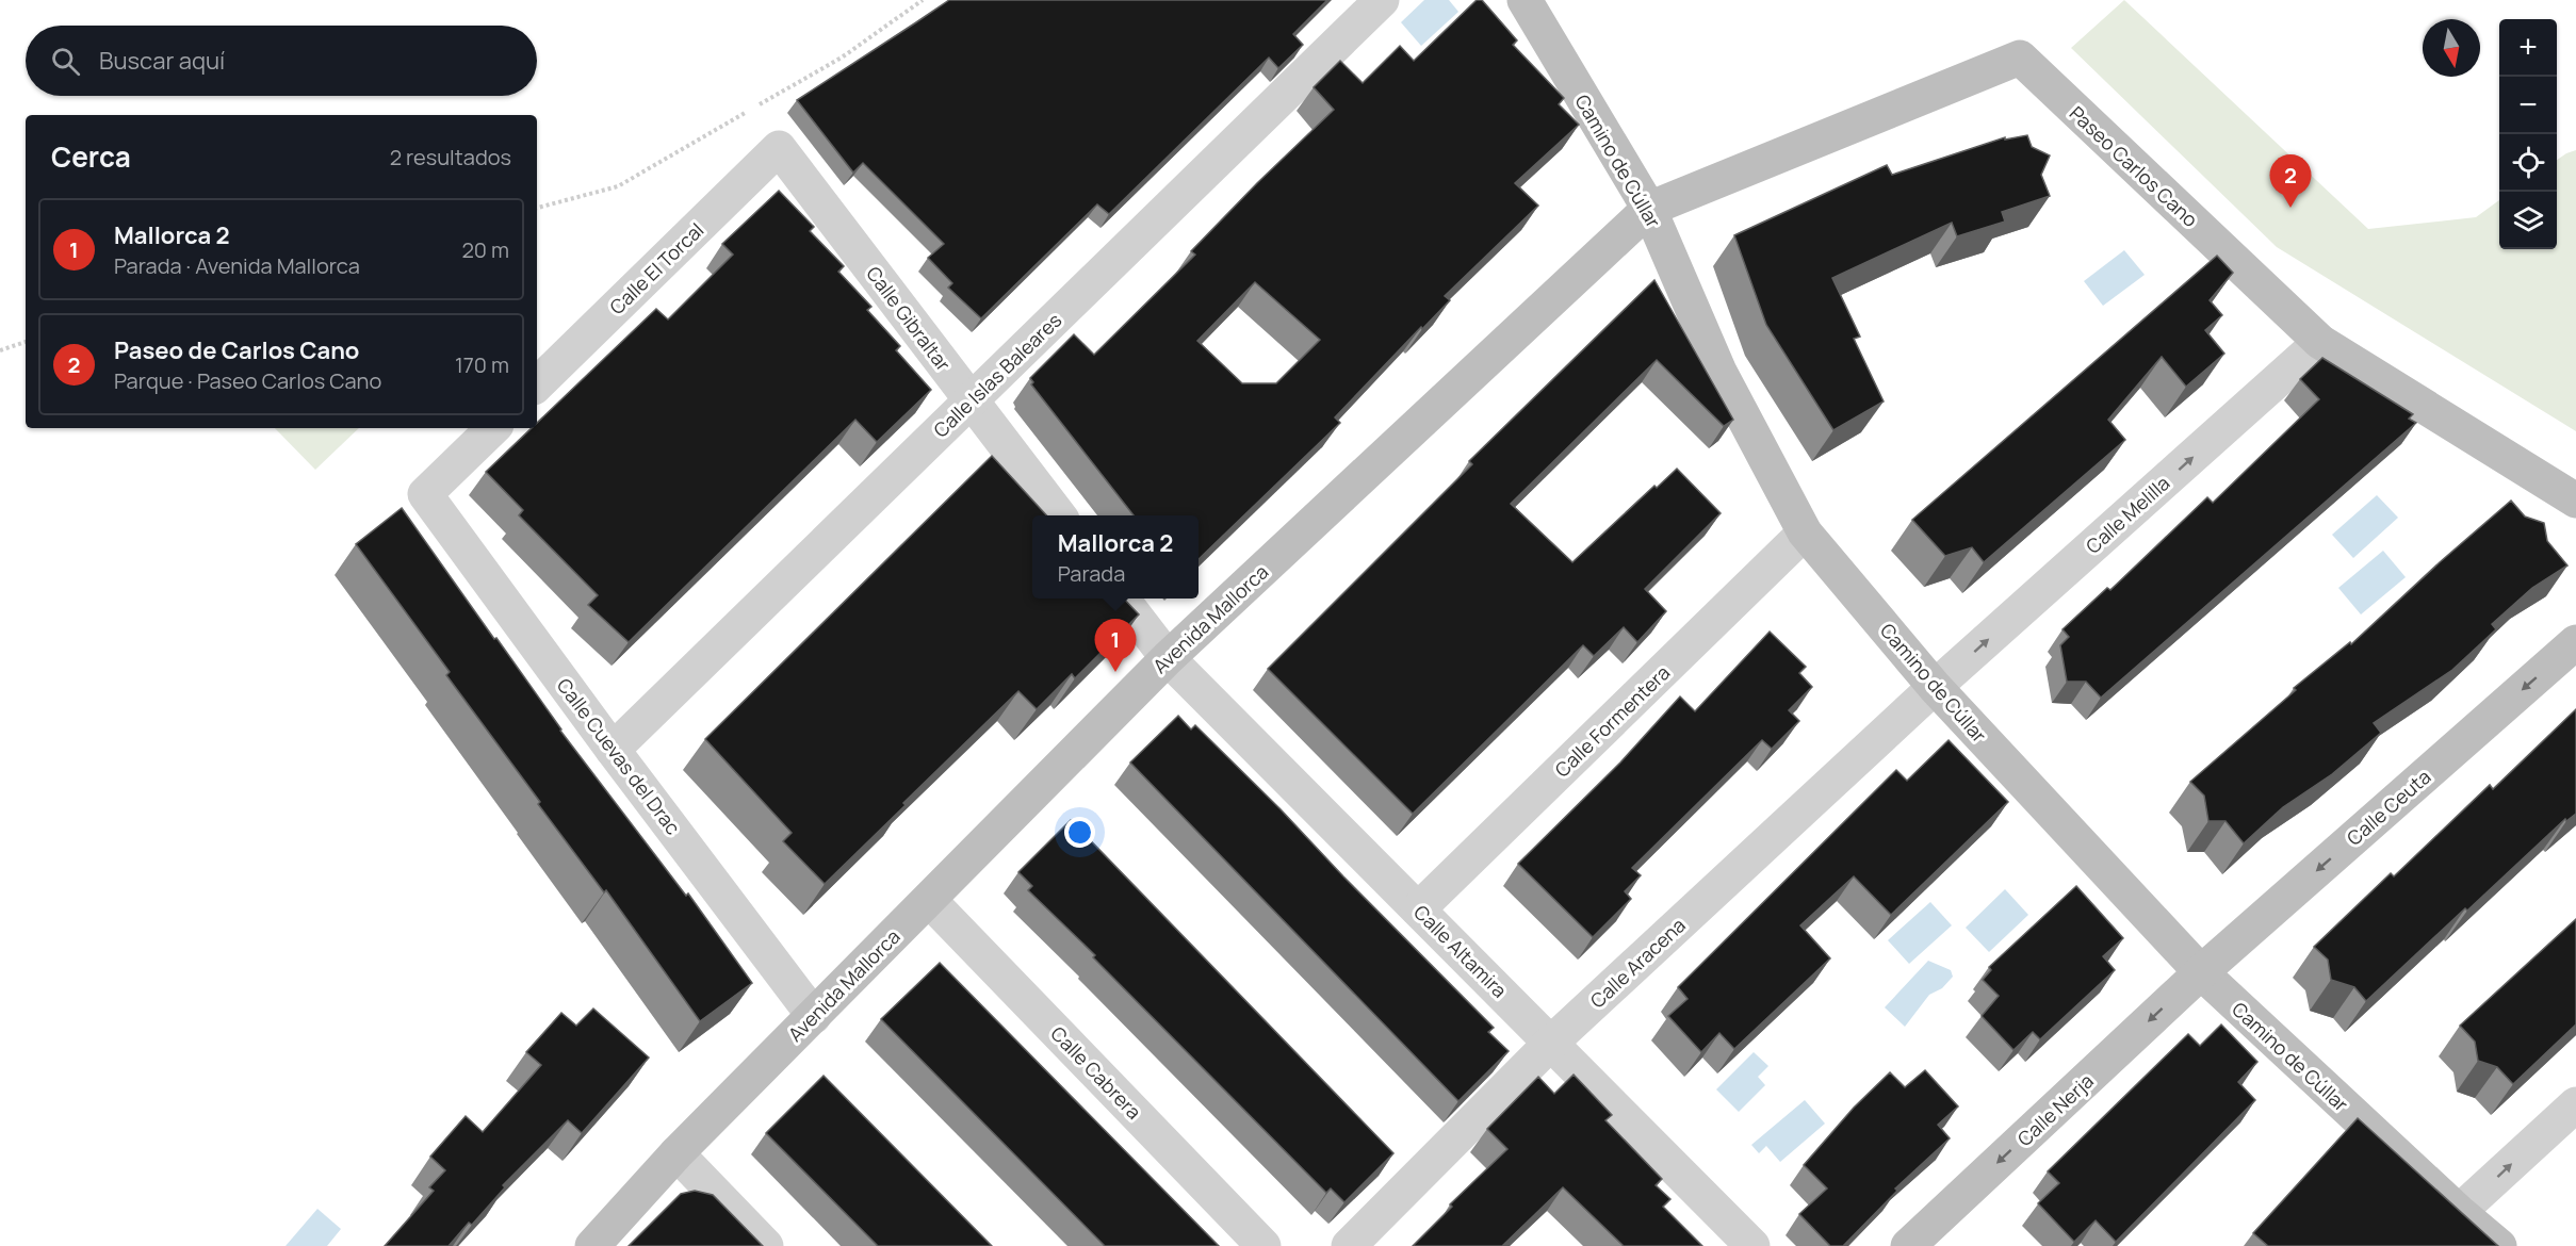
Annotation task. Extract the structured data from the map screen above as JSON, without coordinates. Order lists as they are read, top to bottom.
{
  "streets": {
    "street": [
      "Camino de Cúllar",
      "Paseo Carlos Cano",
      "Calle El Torcal",
      "Calle Gibraltar",
      "Calle Islas Baleares",
      "Calle Melilla",
      "Avenida Mallorca",
      "Calle Formentera",
      "Calle Cuevas del Drac",
      "Calle Ceuta",
      "Calle Altamira",
      "Calle Aracena",
      "Calle Cabrera",
      "Calle Nerja"
    ]
  },
  "crossings": [
    ["Camino de Cúllar", "Paseo Carlos Cano"],
    ["Camino de Cúllar", "Calle Melilla"],
    ["Camino de Cúllar", "Avenida Mallorca"],
    ["Camino de Cúllar", "Calle Formentera"],
    ["Camino de Cúllar", "Calle Ceuta"],
    ["Camino de Cúllar", "Calle Aracena"],
    ["Camino de Cúllar", "Calle Nerja"],
    ["Paseo Carlos Cano", "Calle Melilla"],
    ["Paseo Carlos Cano", "Avenida Mallorca"],
    ["Calle El Torcal", "Calle Gibraltar"],
    ["Calle Gibraltar", "Calle Islas Baleares"],
    ["Calle Islas Baleares", "Calle Cuevas del Drac"],
    ["Calle Melilla", "Calle Aracena"],
    ["Avenida Mallorca", "Calle Cuevas del Drac"],
    ["Avenida Mallorca", "Calle Altamira"],
    ["Avenida Mallorca", "Calle Cabrera"],
    ["Calle Formentera", "Calle Altamira"],
    ["Calle Ceuta", "Calle Nerja"],
    ["Calle Altamira", "Calle Aracena"]
  ],
  "one_way": ["Calle Melilla", "Calle Ceuta", "Calle Nerja"],
  "north": "bottom",
  "page": {
    "map_buttons": ["+", "−"],
    "search": "Buscar aquí",
    "heading": ["Cerca", "2 resultados"],
    "pins": ["2", "1"],
    "list": [
      {
        "mark": "1",
        "name": "Mallorca 2",
        "note": "Parada · Avenida Mallorca",
        "value": "20 m"
      },
      {
        "mark": "2",
        "name": "Paseo de Carlos Cano",
        "note": "Parque · Paseo Carlos Cano",
        "value": "170 m"
      }
    ],
    "popup": ["Mallorca 2", "Parada"]
  }
}
